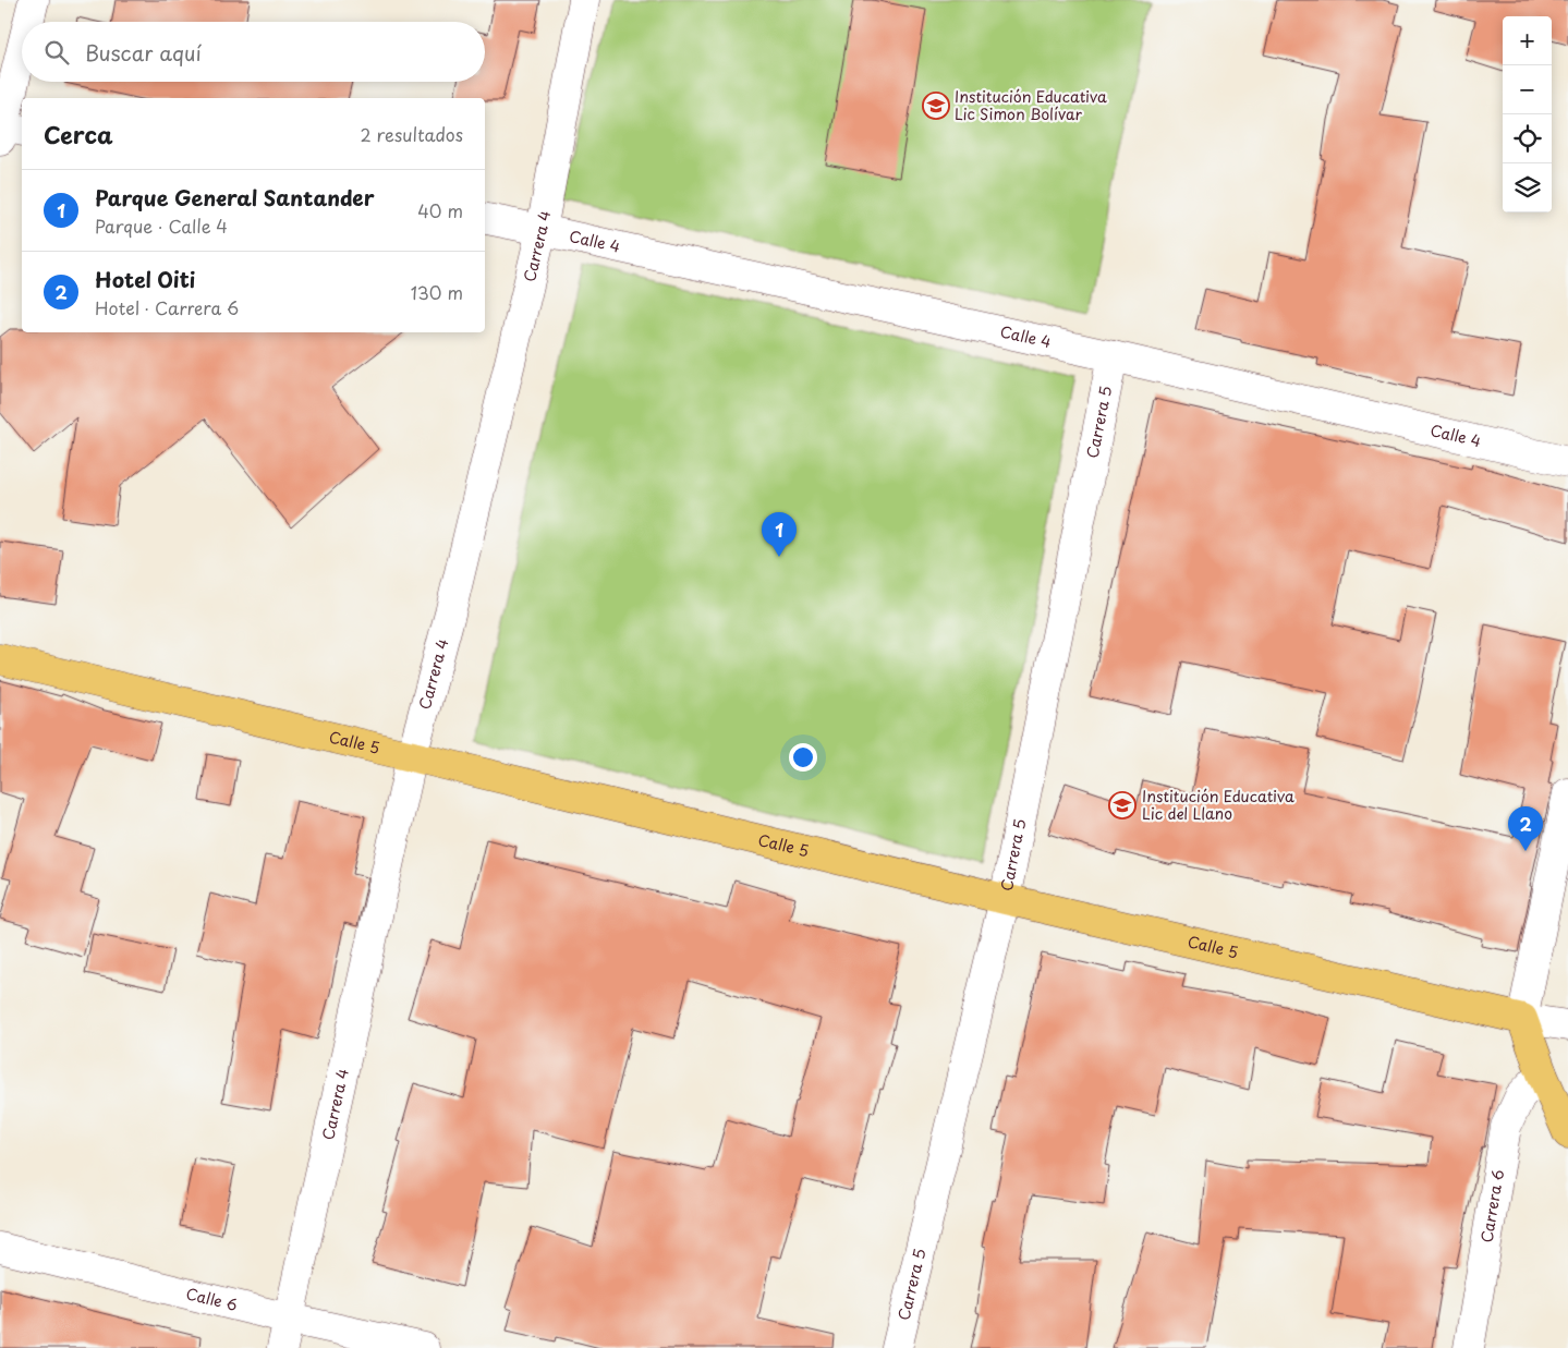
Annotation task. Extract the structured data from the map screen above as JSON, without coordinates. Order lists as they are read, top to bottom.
{
  "streets": {
    "main road": ["Calle 5"],
    "street": [
      "Calle 4",
      "Carrera 4",
      "Carrera 5",
      "Carrera 6",
      "Calle 6"
    ]
  },
  "crossings": [
    ["Calle 4", "Carrera 4"],
    ["Calle 4", "Carrera 5"],
    ["Carrera 4", "Calle 5"],
    ["Carrera 4", "Calle 6"],
    ["Carrera 5", "Calle 5"]
  ],
  "places": {
    "school or university": ["Institución Educativa Lic Simon Bolívar", "Institución Educativa Lic del Llano"]
  },
  "page": {
    "map_buttons": ["+", "−"],
    "search": "Buscar aquí",
    "heading": ["Cerca", "2 resultados"],
    "list": [
      {
        "mark": "1",
        "name": "Parque General Santander",
        "note": "Parque · Calle 4",
        "value": "40 m"
      },
      {
        "mark": "2",
        "name": "Hotel Oiti",
        "note": "Hotel · Carrera 6",
        "value": "130 m"
      }
    ],
    "pins": ["1", "2"]
  }
}
